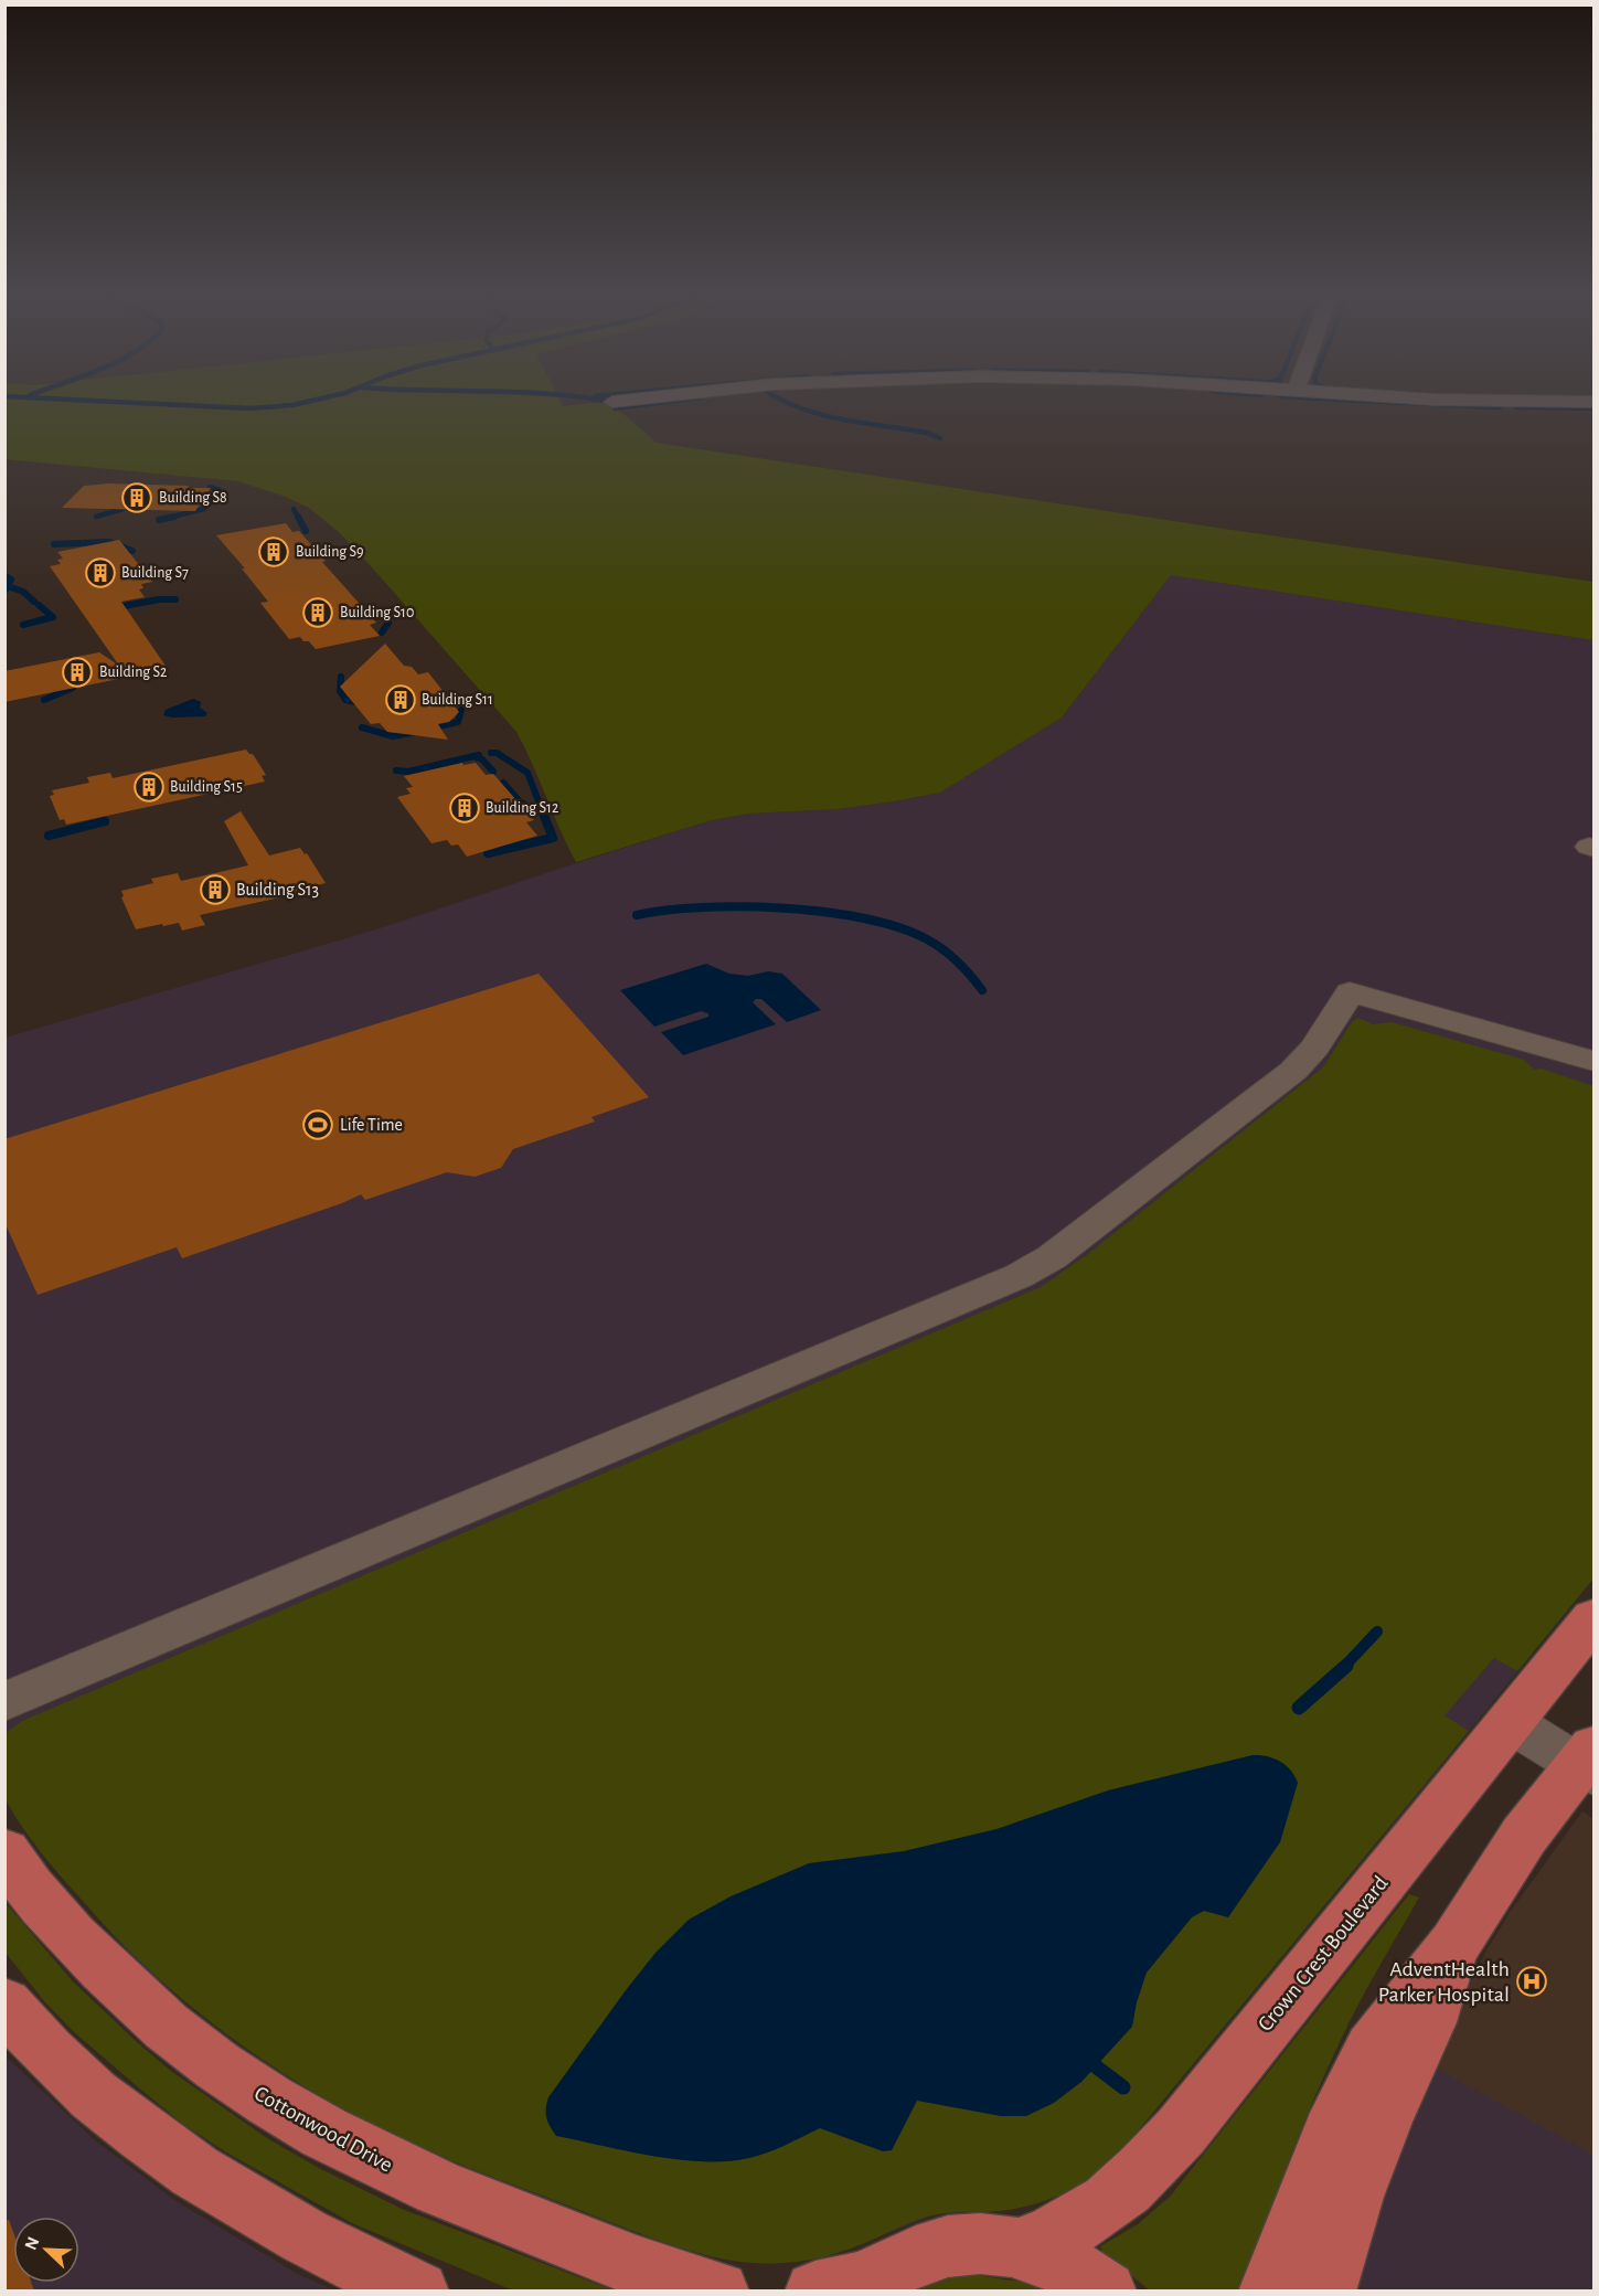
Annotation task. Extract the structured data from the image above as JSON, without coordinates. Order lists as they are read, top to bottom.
{
  "streets": {
    "main road": ["Crown Crest Boulevard", "Cottonwood Drive"]
  },
  "places": {
    "building": [
      "Building S8",
      "Building S9",
      "Building S7",
      "Building S10",
      "Building S2",
      "Building S11",
      "Building S15",
      "Building S12",
      "Building S13"
    ],
    "sports": ["Life Time"],
    "hospital": ["AdventHealth Parker Hospital"]
  },
  "north": "top left"
}
